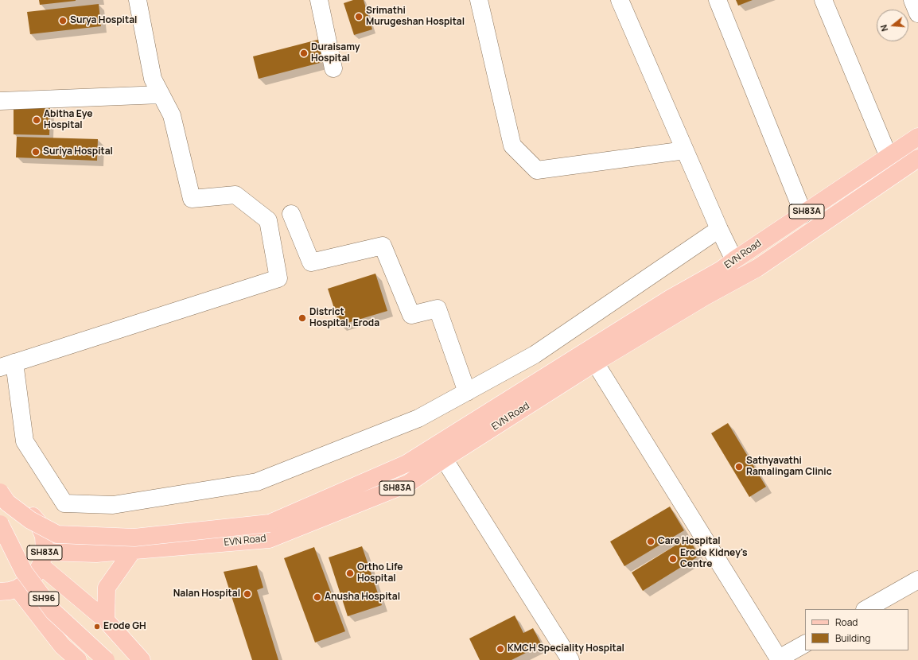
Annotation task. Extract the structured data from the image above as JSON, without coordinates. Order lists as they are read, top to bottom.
{
  "streets": {
    "main road": ["SH83A", "EVN Road", "SH96"]
  },
  "crossings": [
    ["SH83A", "EVN Road"]
  ],
  "places": [
    "Srimathi Murugeshan Hospital",
    "Surya Hospital",
    "Duraisamy Hospital",
    "Abitha Eye Hospital",
    "Suriya Hospital",
    "District Hospital, Eroda",
    "Sathyavathi Ramalingam Clinic",
    "Care Hospital",
    "Erode Kidney's Centre",
    "Ortho Life Hospital",
    "Nalan Hospital",
    "Anusha Hospital",
    "Erode GH",
    "KMCH Speciality Hospital"
  ],
  "legend": ["Road", "Building"],
  "north": "left"
}
